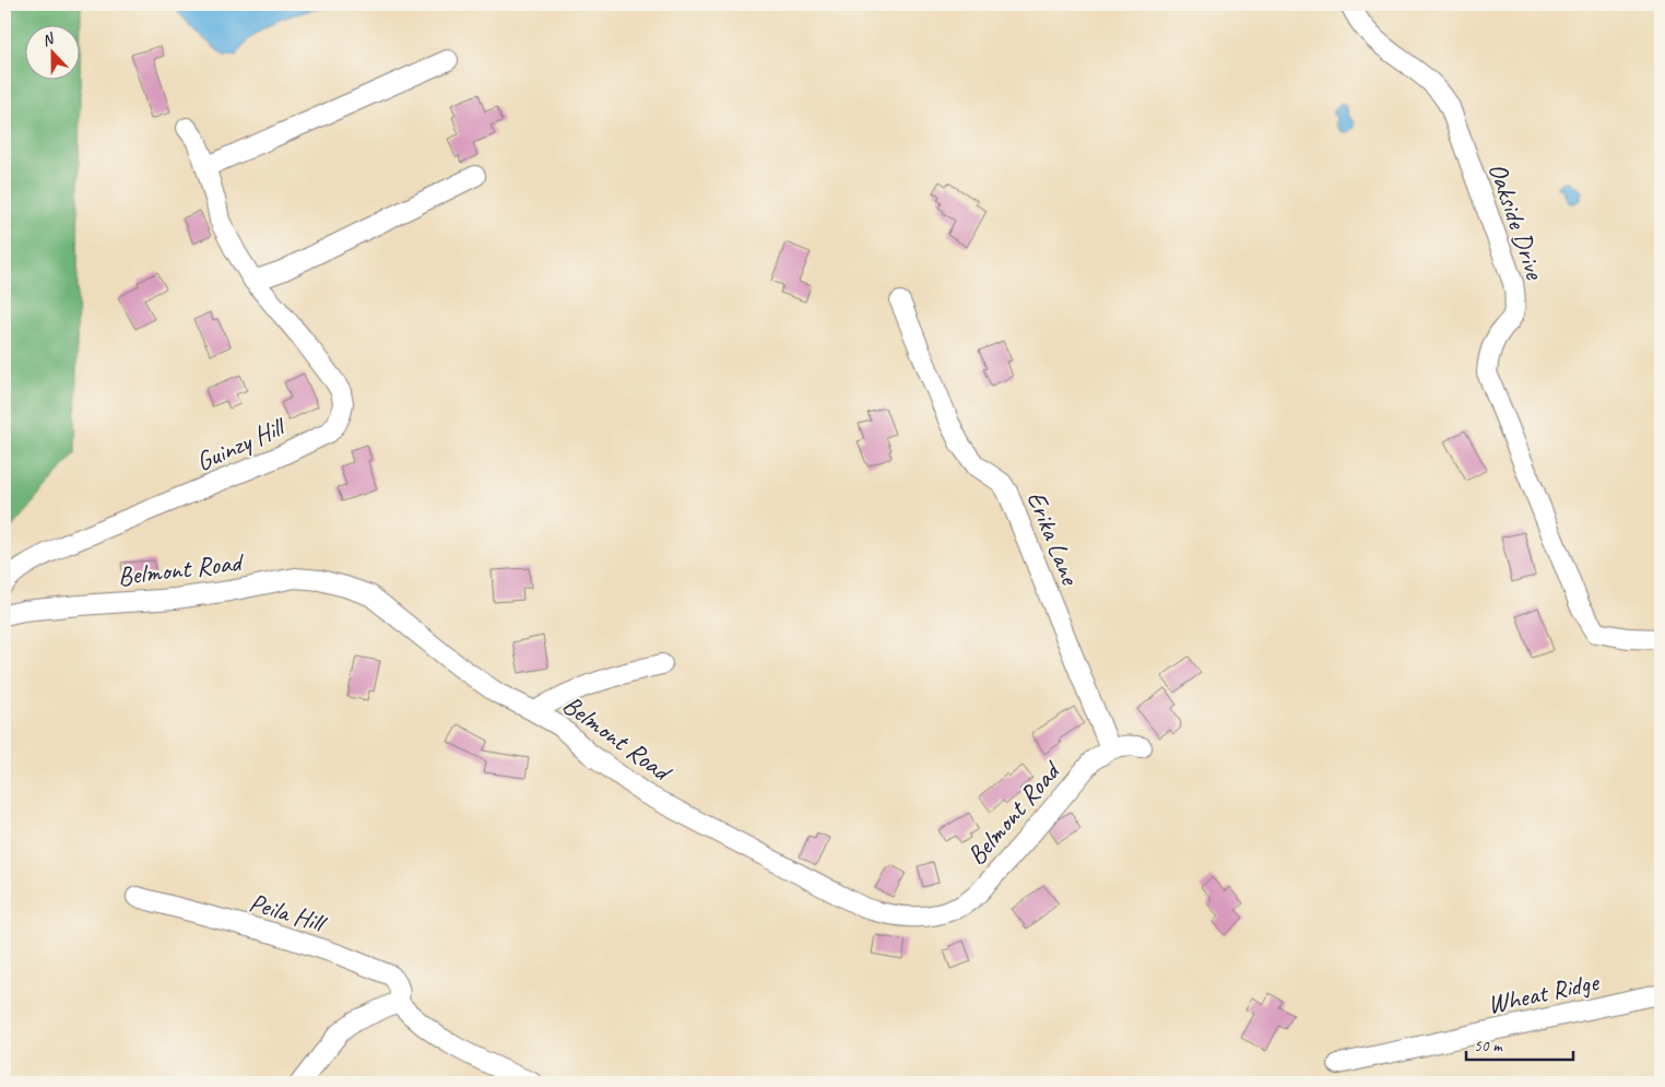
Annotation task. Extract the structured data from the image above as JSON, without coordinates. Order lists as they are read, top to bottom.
{
  "streets": {
    "street": [
      "Oakside Drive",
      "Guinzy Hill",
      "Erika Lane",
      "Belmont Road",
      "Peila Hill",
      "Wheat Ridge"
    ]
  },
  "crossings": [
    ["Erika Lane", "Belmont Road"]
  ],
  "scale_bar": "50 m",
  "north": "top"
}
